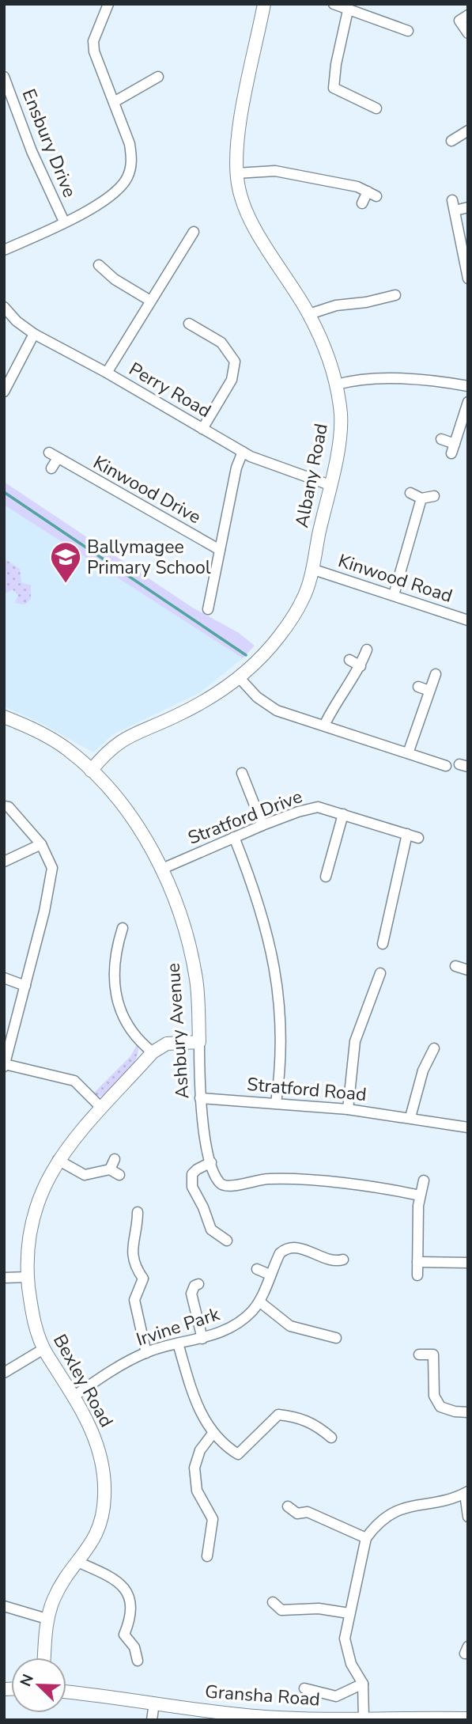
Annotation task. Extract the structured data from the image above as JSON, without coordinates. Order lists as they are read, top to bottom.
{
  "streets": {
    "street": [
      "Ensbury Drive",
      "Perry Road",
      "Albany Road",
      "Kinwood Drive",
      "Kinwood Road",
      "Stratford Drive",
      "Ashbury Avenue",
      "Stratford Road",
      "Irvine Park",
      "Bexley Road",
      "Gransha Road"
    ]
  },
  "crossings": [
    ["Perry Road", "Albany Road"],
    ["Perry Road", "Kinwood Drive"],
    ["Albany Road", "Kinwood Road"],
    ["Albany Road", "Ashbury Avenue"],
    ["Stratford Drive", "Ashbury Avenue"],
    ["Ashbury Avenue", "Stratford Road"],
    ["Ashbury Avenue", "Bexley Road"],
    ["Irvine Park", "Bexley Road"]
  ],
  "places": {
    "school or university": ["Ballymagee Primary School"]
  },
  "north": "top left"
}
